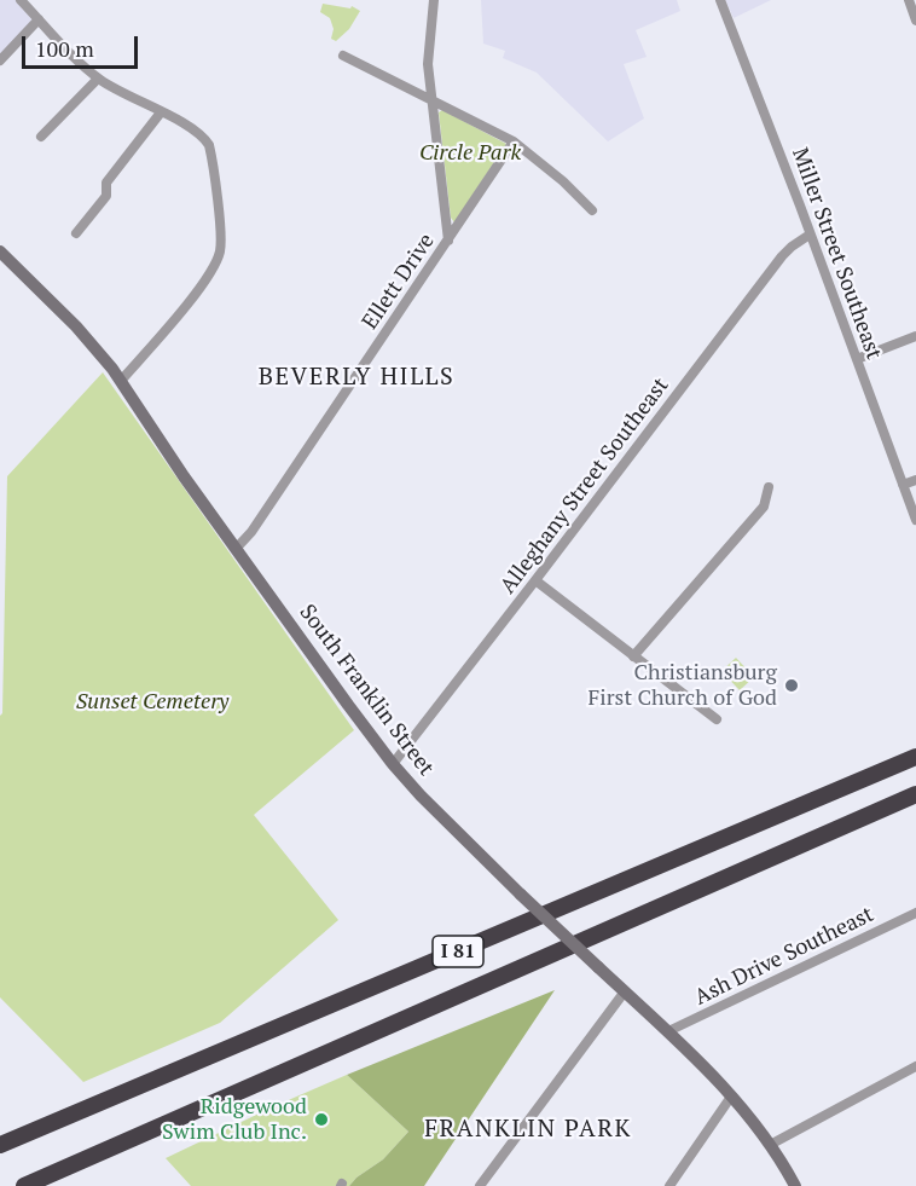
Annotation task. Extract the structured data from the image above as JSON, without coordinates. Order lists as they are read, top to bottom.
{
  "streets": {
    "highway": ["I 81"],
    "main road": ["South Franklin Street"],
    "street": [
      "Miller Street Southeast",
      "Ellett Drive",
      "Alleghany Street Southeast",
      "Ash Drive Southeast"
    ]
  },
  "crossings": [
    ["Miller Street Southeast", "Alleghany Street Southeast"],
    ["Ellett Drive", "South Franklin Street"],
    ["Alleghany Street Southeast", "South Franklin Street"],
    ["South Franklin Street", "Ash Drive Southeast"]
  ],
  "districts": ["BEVERLY HILLS", "FRANKLIN PARK"],
  "parks": ["Circle Park", "Sunset Cemetery"],
  "places": ["Christiansburg First Church of God", "Ridgewood Swim Club Inc."],
  "scale_bar": "100 m"
}
